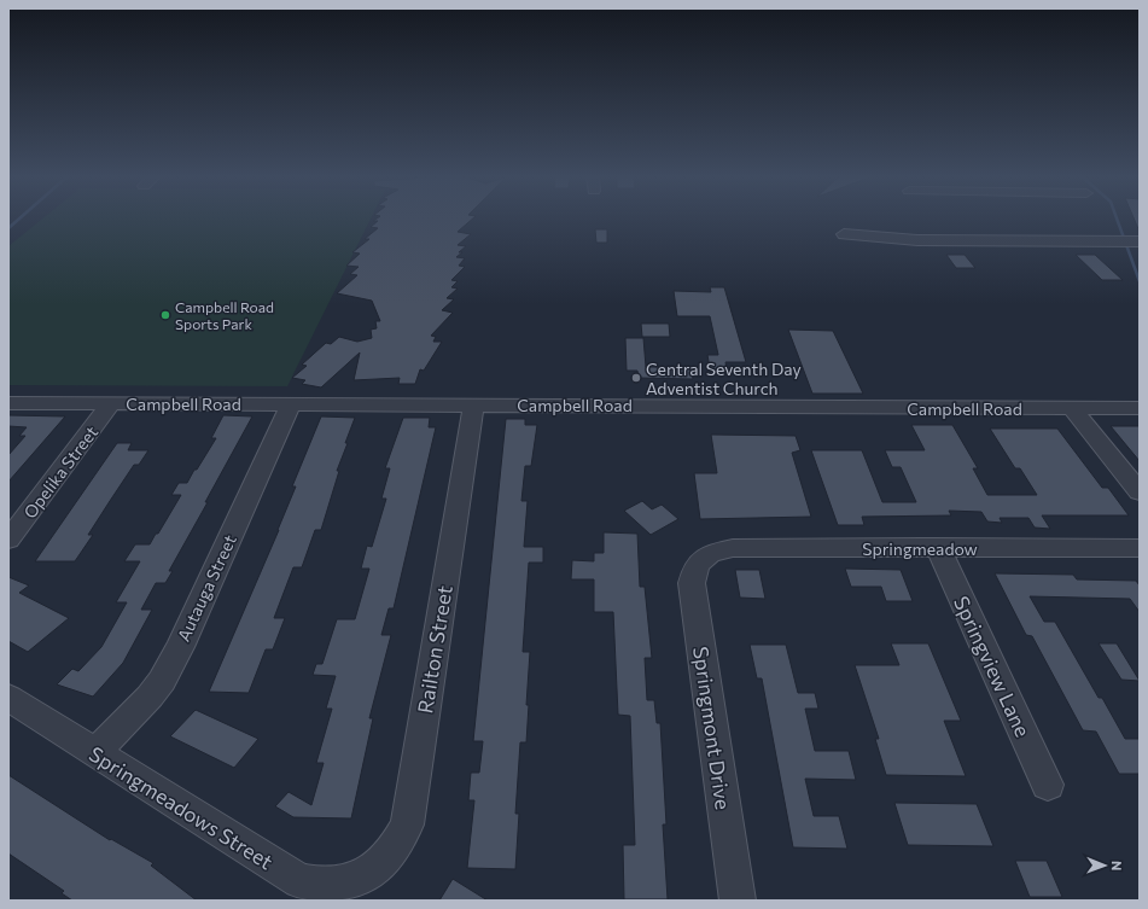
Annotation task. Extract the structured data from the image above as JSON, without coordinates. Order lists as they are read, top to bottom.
{
  "streets": {
    "street": [
      "Campbell Road",
      "Opelika Street",
      "Springmeadow",
      "Autauga Street",
      "Railton Street",
      "Springview Lane",
      "Springmont Drive",
      "Springmeadows Street"
    ]
  },
  "crossings": [
    ["Campbell Road", "Opelika Street"],
    ["Campbell Road", "Autauga Street"],
    ["Campbell Road", "Railton Street"],
    ["Springmeadow", "Springview Lane"],
    ["Springmeadow", "Springmont Drive"],
    ["Autauga Street", "Springmeadows Street"],
    ["Railton Street", "Springmeadows Street"]
  ],
  "places": ["Campbell Road Sports Park", "Central Seventh Day Adventist Church"],
  "north": "right"
}
